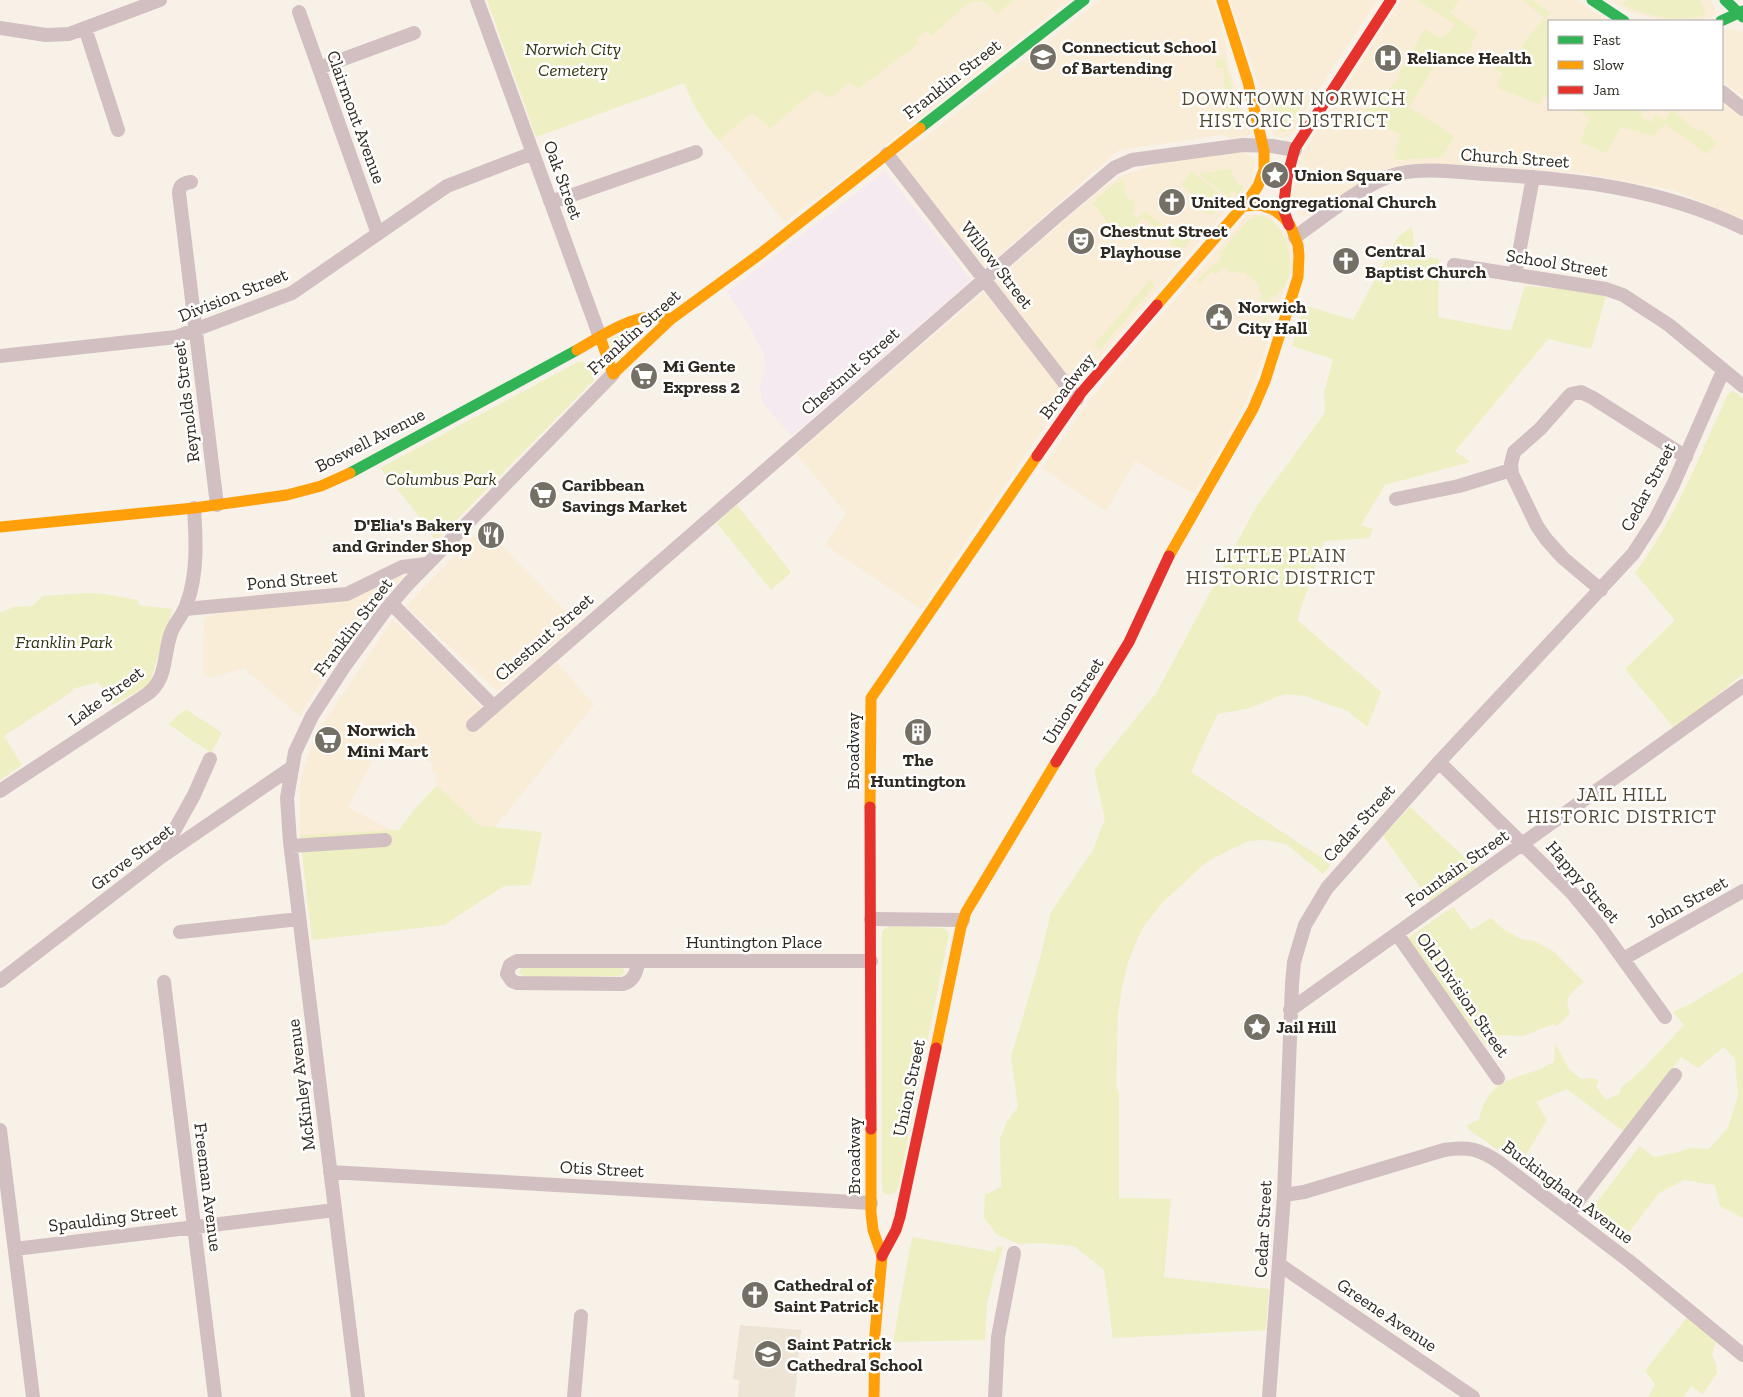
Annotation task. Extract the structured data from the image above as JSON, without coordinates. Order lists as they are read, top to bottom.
{
  "streets": {
    "main road": [
      "Franklin Street",
      "Oak Street",
      "Broadway",
      "Boswell Avenue",
      "Union Street"
    ],
    "street": [
      "Clairmont Avenue",
      "Church Street",
      "School Street",
      "Willow Street",
      "Division Street",
      "Chestnut Street",
      "Reynolds Street",
      "Cedar Street",
      "Pond Street",
      "Lake Street",
      "Grove Street",
      "Fountain Street",
      "Happy Street",
      "John Street",
      "Huntington Place",
      "Old Division Street",
      "McKinley Avenue",
      "Otis Street",
      "Freeman Avenue",
      "Buckingham Avenue",
      "Spaulding Street",
      "Greene Avenue"
    ]
  },
  "crossings": [
    ["Franklin Street", "Oak Street"],
    ["Franklin Street", "Willow Street"],
    ["Franklin Street", "Boswell Avenue"],
    ["Franklin Street", "Pond Street"],
    ["Franklin Street", "Grove Street"],
    ["Franklin Street", "McKinley Avenue"],
    ["Clairmont Avenue", "Division Street"],
    ["Church Street", "Union Street"],
    ["Oak Street", "Division Street"],
    ["Oak Street", "Boswell Avenue"],
    ["School Street", "Cedar Street"],
    ["Willow Street", "Chestnut Street"],
    ["Willow Street", "Broadway"],
    ["Division Street", "Reynolds Street"],
    ["Chestnut Street", "Broadway"],
    ["Broadway", "Union Street"],
    ["Broadway", "Huntington Place"],
    ["Broadway", "Otis Street"],
    ["Reynolds Street", "Boswell Avenue"],
    ["Boswell Avenue", "Lake Street"],
    ["Cedar Street", "Fountain Street"],
    ["Cedar Street", "Happy Street"],
    ["Cedar Street", "Buckingham Avenue"],
    ["Cedar Street", "Greene Avenue"],
    ["Pond Street", "Lake Street"],
    ["Grove Street", "McKinley Avenue"],
    ["Fountain Street", "Happy Street"],
    ["Fountain Street", "Old Division Street"],
    ["Happy Street", "John Street"],
    ["McKinley Avenue", "Otis Street"],
    ["McKinley Avenue", "Spaulding Street"],
    ["Freeman Avenue", "Spaulding Street"]
  ],
  "districts": ["DOWNTOWN NORWICH HISTORIC DISTRICT", "LITTLE PLAIN HISTORIC DISTRICT", "JAIL HILL HISTORIC DISTRICT"],
  "parks": ["Norwich City Cemetery", "Columbus Park", "Franklin Park"],
  "places": {
    "school or university": ["Connecticut School of Bartending", "Saint Patrick Cathedral School"],
    "hospital": ["Reliance Health"],
    "place": ["Union Square", "Jail Hill"],
    "church": ["United Congregational Church", "Central Baptist Church", "Cathedral of Saint Patrick"],
    "theatre": ["Chestnut Street Playhouse"],
    "public building": ["Norwich City Hall"],
    "supermarket": ["Mi Gente Express 2", "Caribbean Savings Market", "Norwich Mini Mart"],
    "restaurant": ["D'Elia's Bakery and Grinder Shop"],
    "building": ["The Huntington"]
  },
  "legend": ["Fast", "Slow", "Jam"]
}
